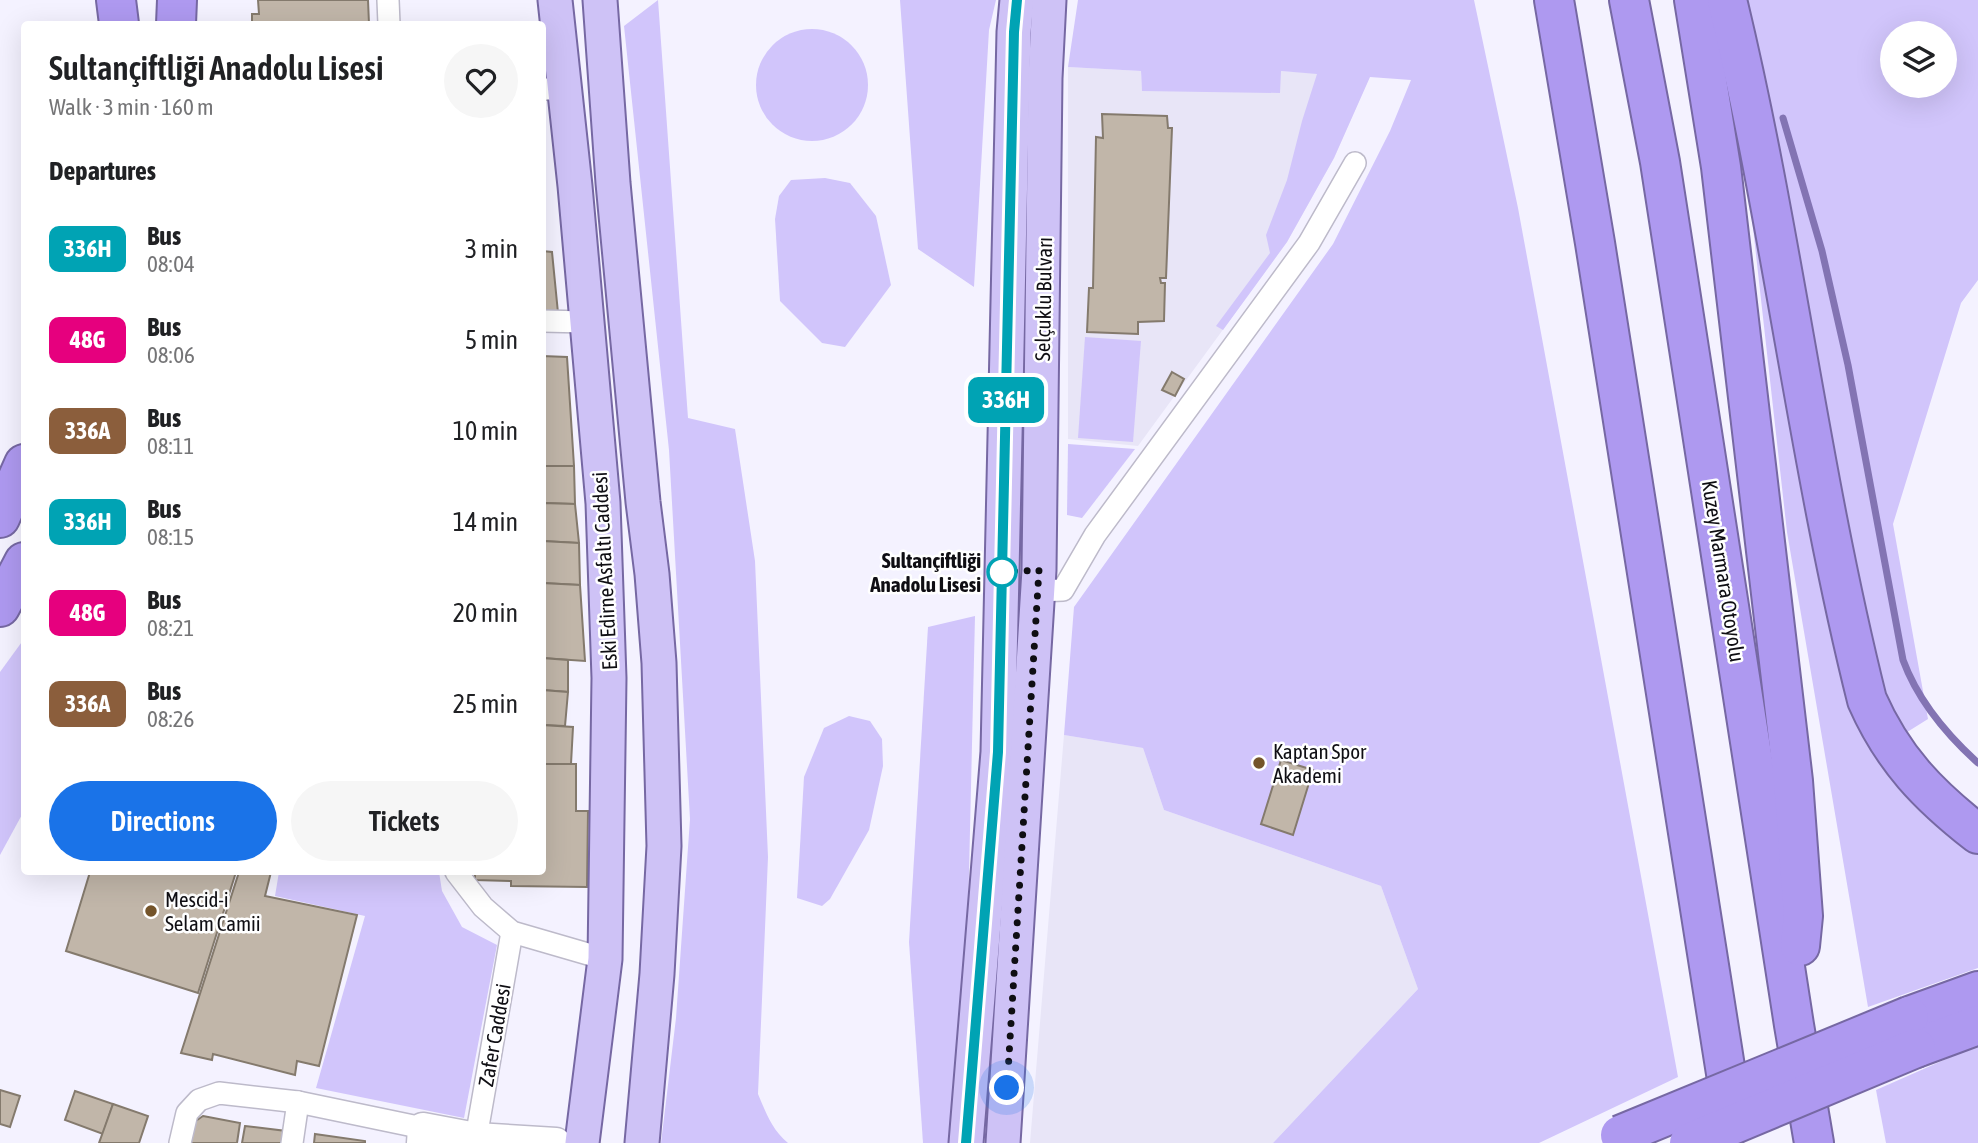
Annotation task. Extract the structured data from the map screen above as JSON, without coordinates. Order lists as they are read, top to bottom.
{
  "streets": {
    "highway": ["Kuzey Marmara Otoyolu"],
    "main road": ["Selçuklu Bulvarı", "Eski Edirne Asfaltı Caddesi"],
    "street": ["Zafer Caddesi"]
  },
  "places": ["Sultançiftliği Anadolu Lisesi", "Kaptan Spor Akademi", "Mescid-i Selam Camii"],
  "lines": ["bus line 336H"],
  "page": {
    "on_map": "336H",
    "heading": [
      ["Sultançiftliği Anadolu Lisesi", "Walk · 3 min · 160 m"],
      "Departures"
    ],
    "list": [
      {
        "mark": "336H",
        "name": "Bus",
        "note": "08:04",
        "value": "3 min"
      },
      {
        "mark": "48G",
        "name": "Bus",
        "note": "08:06",
        "value": "5 min"
      },
      {
        "mark": "336A",
        "name": "Bus",
        "note": "08:11",
        "value": "10 min"
      },
      {
        "mark": "336H",
        "name": "Bus",
        "note": "08:15",
        "value": "14 min"
      },
      {
        "mark": "48G",
        "name": "Bus",
        "note": "08:21",
        "value": "20 min"
      },
      {
        "mark": "336A",
        "name": "Bus",
        "note": "08:26",
        "value": "25 min"
      }
    ],
    "buttons": ["Directions", "Tickets"]
  }
}
